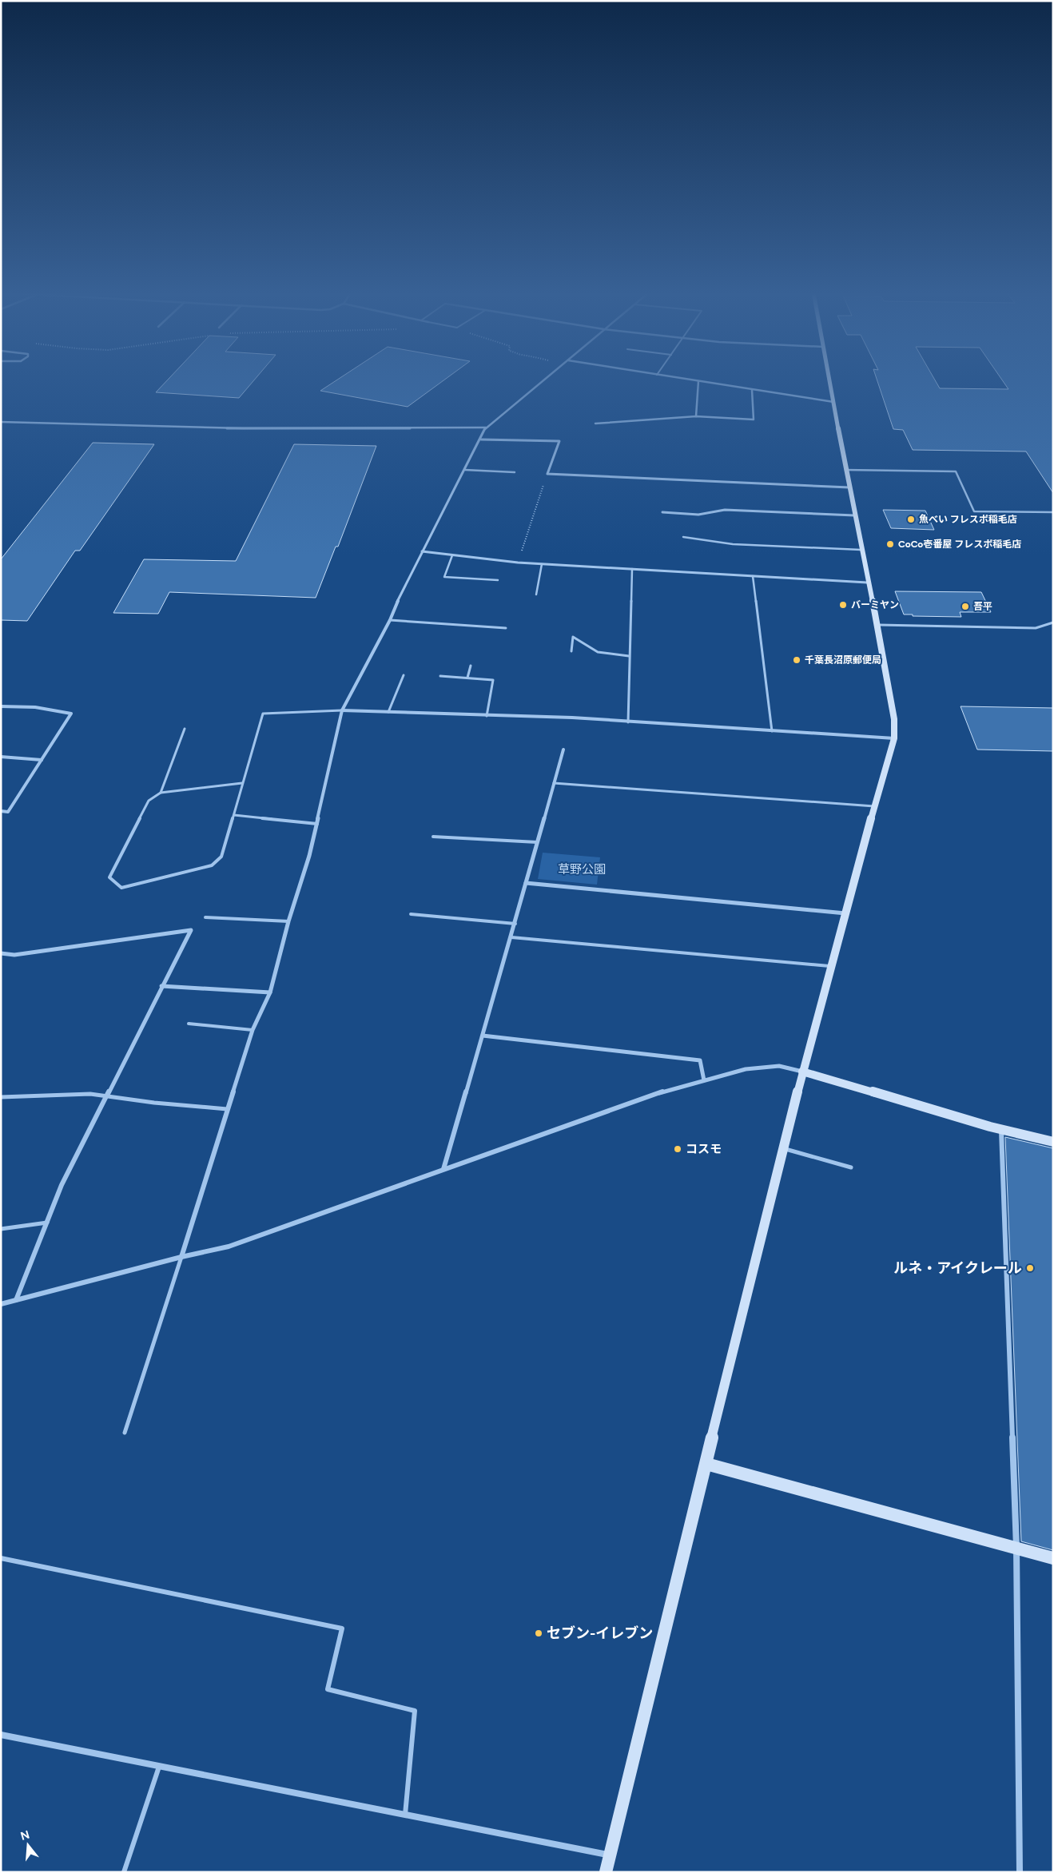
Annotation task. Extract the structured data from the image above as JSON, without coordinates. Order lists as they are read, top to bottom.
{
  "parks": ["草野公園"],
  "places": [
    "魚べい フレスポ稲毛店",
    "CoCo壱番屋 フレスポ稲毛店",
    "バーミヤン",
    "吾平",
    "千葉長沼原郵便局",
    "コスモ",
    "ルネ・アイクレール",
    "セブン-イレブン"
  ],
  "north": "top"
}
